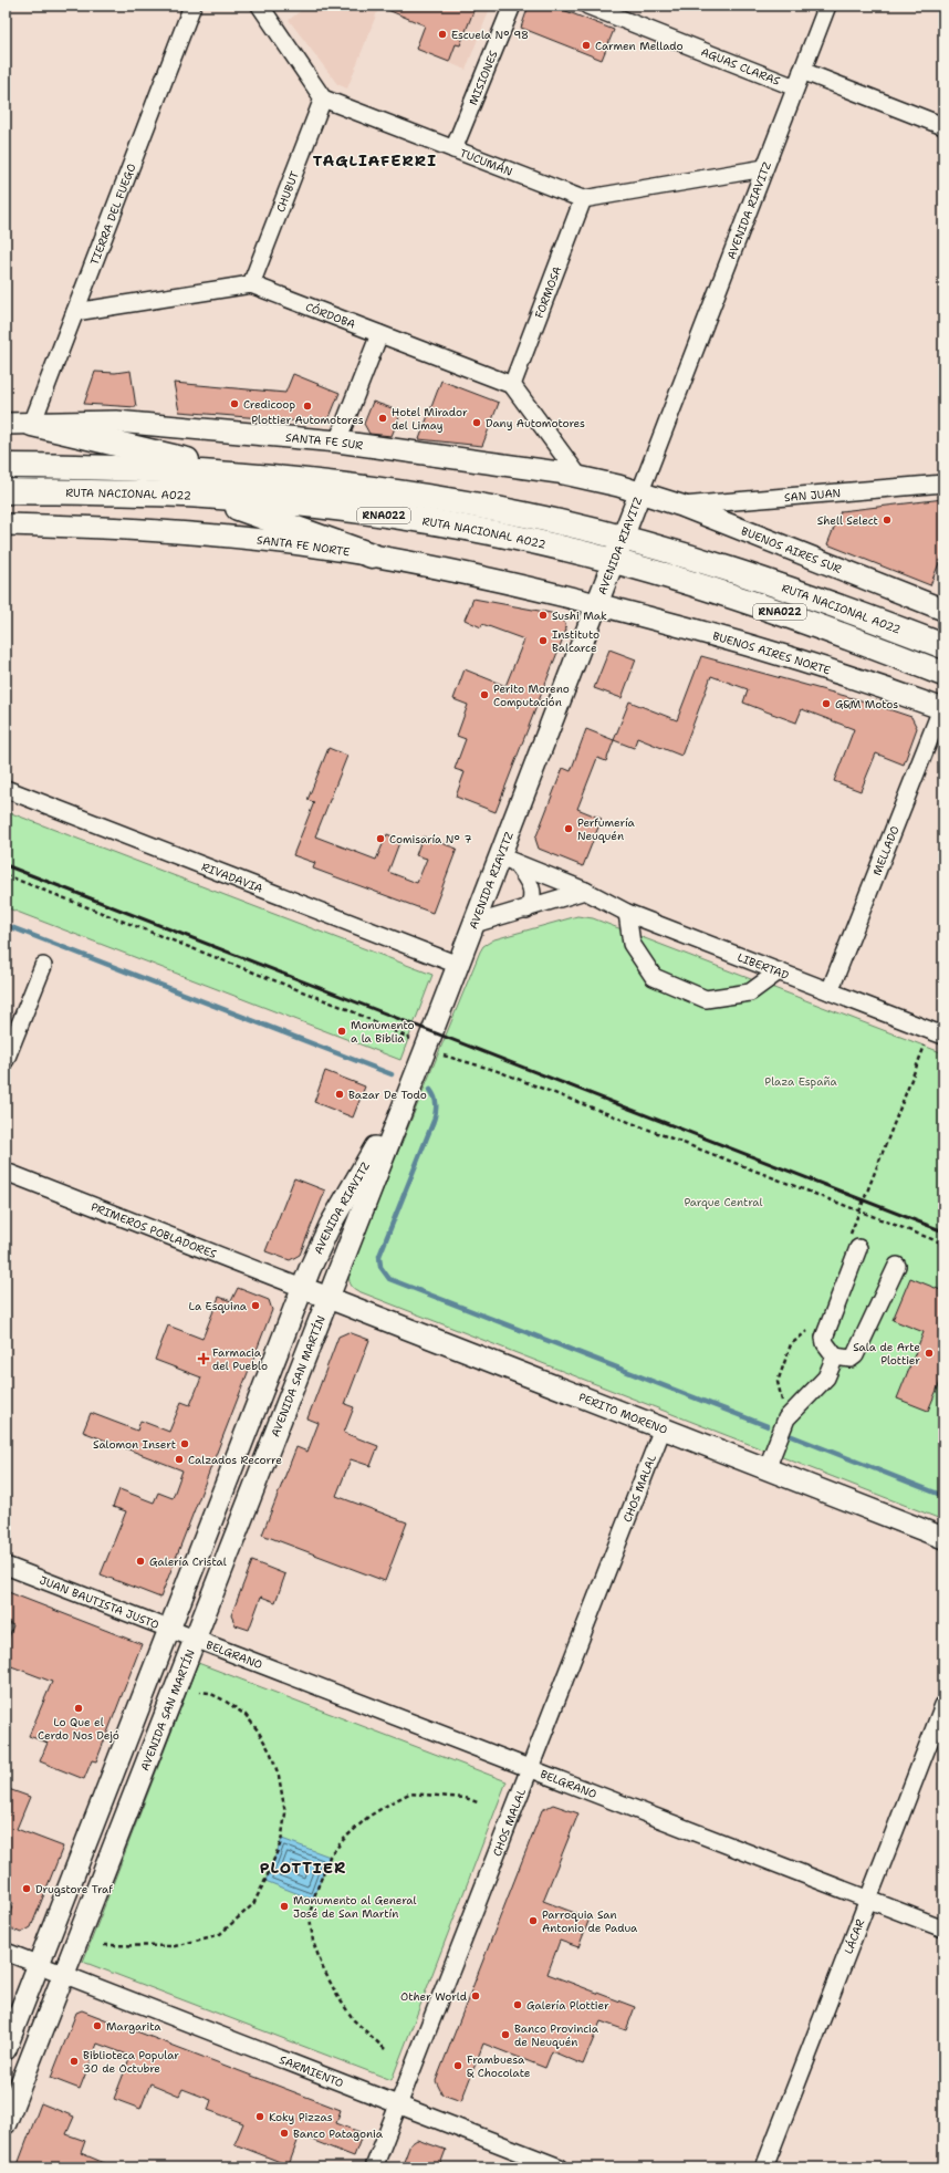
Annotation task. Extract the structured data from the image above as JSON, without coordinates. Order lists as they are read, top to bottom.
{
  "streets": {
    "highway": ["RUTA NACIONAL A022", "RNA022"],
    "main road": [
      "AVENIDA RIAVITZ",
      "SANTA FE SUR",
      "SANTA FE NORTE",
      "BUENOS AIRES SUR",
      "BUENOS AIRES NORTE",
      "AVENIDA SAN MARTÍN",
      "PERITO MORENO"
    ],
    "street": [
      "AGUAS CLARAS",
      "MISIONES",
      "TUCUMÁN",
      "CHUBUT",
      "TIERRA DEL FUEGO",
      "FORMOSA",
      "CÓRDOBA",
      "SAN JUAN",
      "MELLADO",
      "RIVADAVIA",
      "LIBERTAD",
      "PRIMEROS POBLADORES",
      "CHOS MALAL",
      "JUAN BAUTISTA JUSTO",
      "BELGRANO",
      "LÁCAR",
      "SARMIENTO"
    ]
  },
  "crossings": [
    ["AGUAS CLARAS", "AVENIDA RIAVITZ"],
    ["MISIONES", "TUCUMÁN"],
    ["TUCUMÁN", "CHUBUT"],
    ["TUCUMÁN", "FORMOSA"],
    ["CHUBUT", "CÓRDOBA"],
    ["AVENIDA RIAVITZ", "SANTA FE SUR"],
    ["AVENIDA RIAVITZ", "RUTA NACIONAL A022"],
    ["AVENIDA RIAVITZ", "SANTA FE NORTE"],
    ["AVENIDA RIAVITZ", "BUENOS AIRES SUR"],
    ["AVENIDA RIAVITZ", "BUENOS AIRES NORTE"],
    ["AVENIDA RIAVITZ", "RIVADAVIA"],
    ["AVENIDA RIAVITZ", "LIBERTAD"],
    ["AVENIDA RIAVITZ", "PRIMEROS POBLADORES"],
    ["AVENIDA RIAVITZ", "AVENIDA SAN MARTÍN"],
    ["AVENIDA RIAVITZ", "PERITO MORENO"],
    ["TIERRA DEL FUEGO", "SANTA FE SUR"],
    ["FORMOSA", "CÓRDOBA"],
    ["SANTA FE SUR", "BUENOS AIRES SUR"],
    ["SAN JUAN", "BUENOS AIRES SUR"],
    ["SANTA FE NORTE", "BUENOS AIRES NORTE"],
    ["BUENOS AIRES NORTE", "MELLADO"],
    ["MELLADO", "LIBERTAD"],
    ["PRIMEROS POBLADORES", "PERITO MORENO"],
    ["AVENIDA SAN MARTÍN", "PERITO MORENO"],
    ["AVENIDA SAN MARTÍN", "JUAN BAUTISTA JUSTO"],
    ["AVENIDA SAN MARTÍN", "BELGRANO"],
    ["AVENIDA SAN MARTÍN", "SARMIENTO"],
    ["PERITO MORENO", "CHOS MALAL"],
    ["CHOS MALAL", "BELGRANO"],
    ["CHOS MALAL", "SARMIENTO"],
    ["JUAN BAUTISTA JUSTO", "BELGRANO"],
    ["BELGRANO", "LÁCAR"]
  ],
  "districts": ["TAGLIAFERRI", "PLOTTIER"],
  "parks": ["Plaza España", "Parque Central"],
  "places": {
    "other": [
      "Escuela N° 98",
      "Carmen Mellado",
      "Credicoop",
      "Plottier Automotores",
      "Hotel Mirador del Limay",
      "Dany Automotores",
      "Shell Select",
      "Sushi Mak",
      "Instituto Balcarce",
      "Perito Moreno Computación",
      "G&M Motos",
      "Perfumería Neuquén",
      "Comisaría N° 7",
      "Monumento a la Biblia",
      "Bazar De Todo",
      "La Esquina",
      "Sala de Arte Plottier",
      "Salomon Insert",
      "Calzados Recorre",
      "Galería Cristal",
      "Lo Que el Cerdo Nos Dejó",
      "Drugstore Traf",
      "Monumento al General José de San Martín",
      "Parroquia San Antonio de Padua",
      "Other World",
      "Galería Plottier",
      "Margarita",
      "Banco Provincia de Neuquén",
      "Biblioteca Popular 30 de Octubre",
      "Frambuesa & Chocolate",
      "Koky Pizzas",
      "Banco Patagonia"
    ],
    "health": ["Farmacia del Pueblo"]
  }
}
